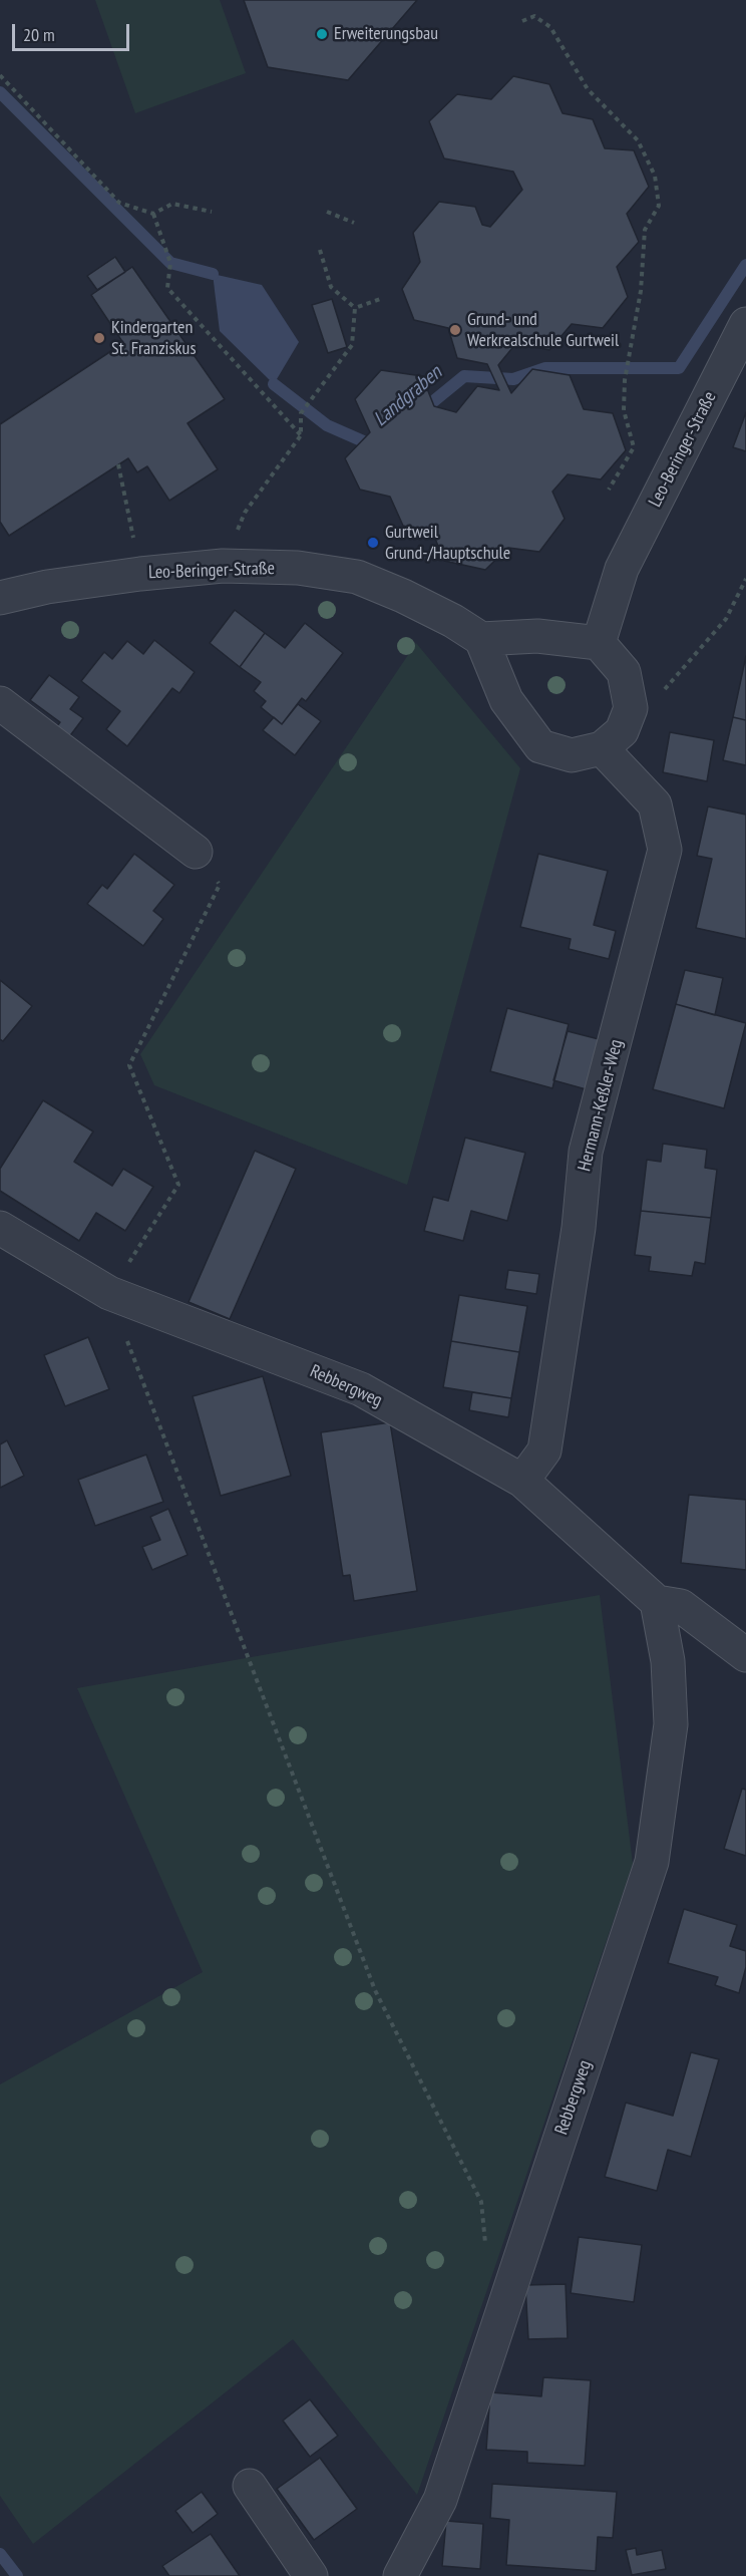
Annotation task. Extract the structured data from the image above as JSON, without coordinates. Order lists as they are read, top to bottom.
{
  "streets": {
    "street": ["Leo-Beringer-Straße", "Hermann-Keßler-Weg", "Rebbergweg"]
  },
  "crossings": [
    ["Hermann-Keßler-Weg", "Rebbergweg"]
  ],
  "water": ["Landgraben"],
  "places": [
    "Erweiterungsbau",
    "Grund- und Werkrealschule Gurtweil",
    "Kindergarten St. Franziskus",
    "Gurtweil Grund-/Hauptschule"
  ],
  "scale_bar": "20 m"
}
